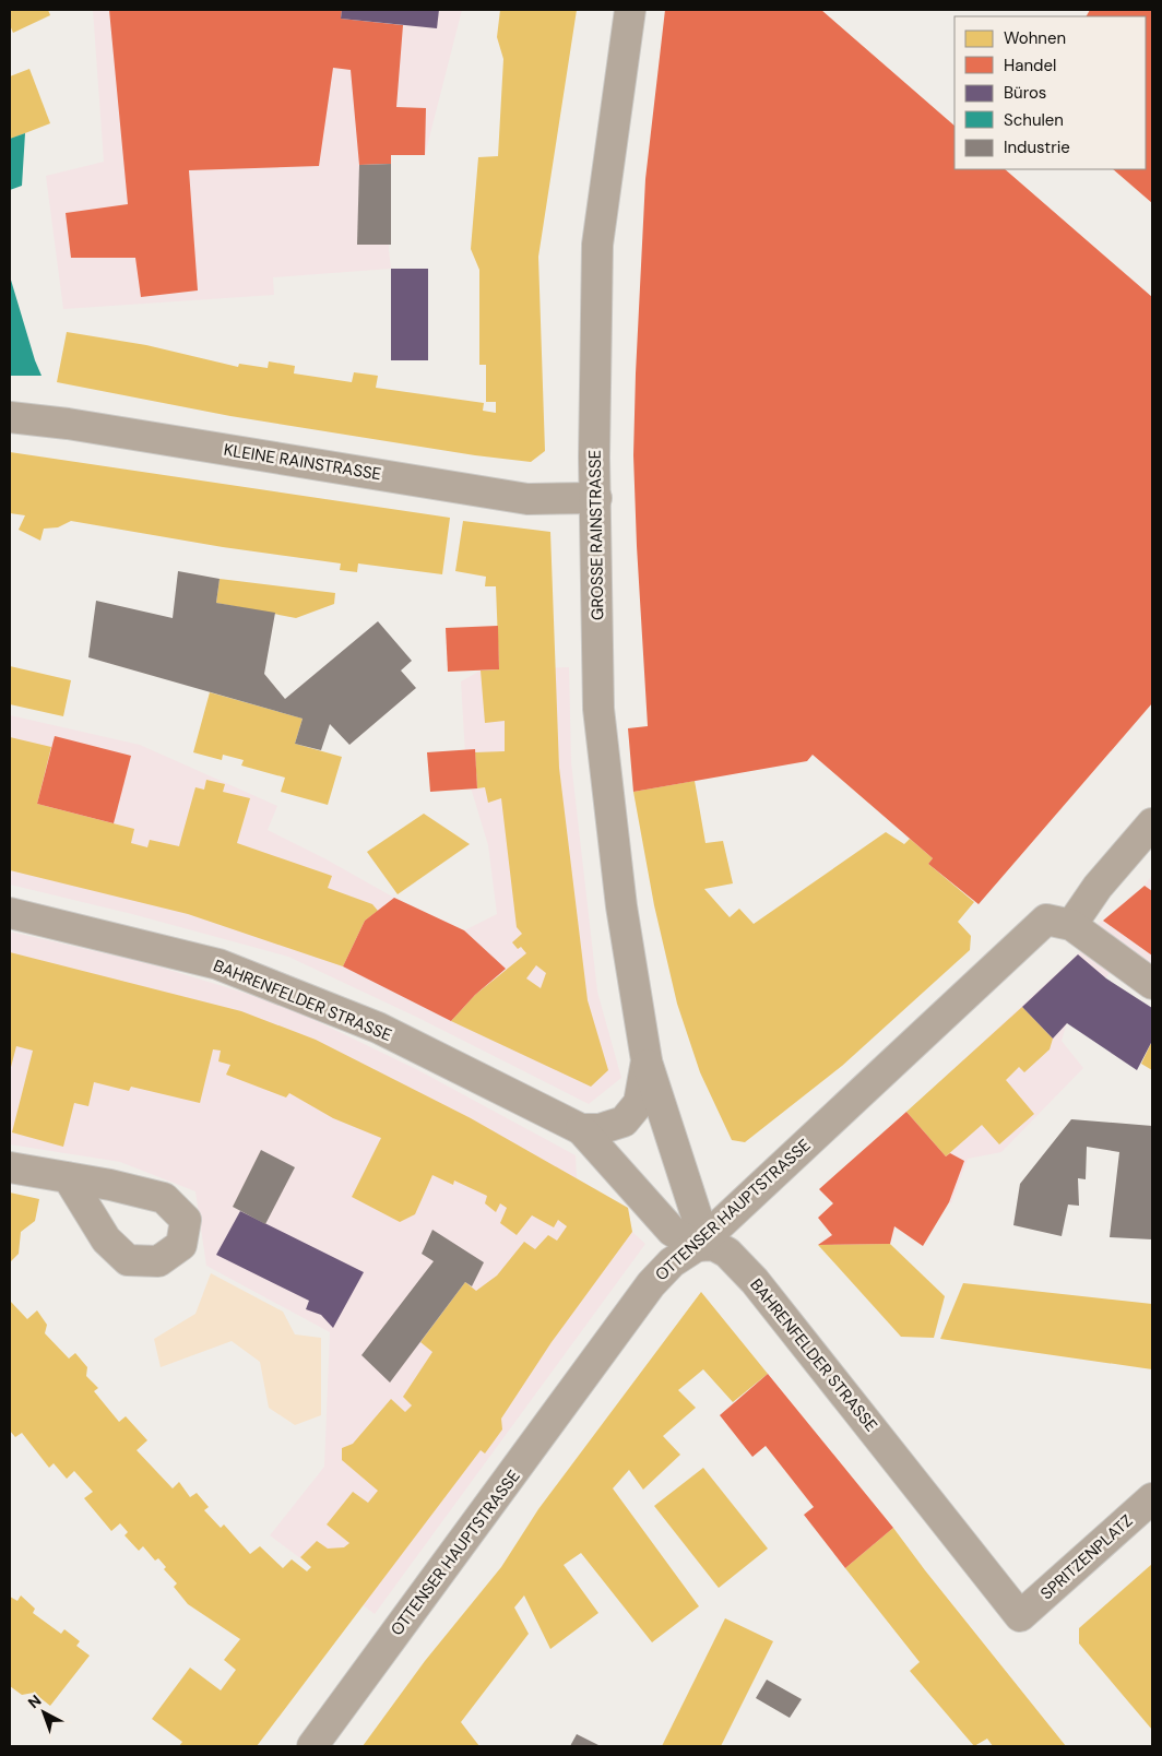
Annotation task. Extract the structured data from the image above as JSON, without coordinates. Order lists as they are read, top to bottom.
{
  "streets": {
    "street": [
      "KLEINE RAINSTRASSE",
      "GROSSE RAINSTRASSE",
      "BAHRENFELDER STRASSE",
      "OTTENSER HAUPTSTRASSE",
      "SPRITZENPLATZ"
    ]
  },
  "crossings": [
    ["KLEINE RAINSTRASSE", "GROSSE RAINSTRASSE"],
    ["GROSSE RAINSTRASSE", "BAHRENFELDER STRASSE"],
    ["GROSSE RAINSTRASSE", "OTTENSER HAUPTSTRASSE"],
    ["BAHRENFELDER STRASSE", "OTTENSER HAUPTSTRASSE"],
    ["BAHRENFELDER STRASSE", "SPRITZENPLATZ"]
  ],
  "legend": [
    "Wohnen",
    "Handel",
    "Büros",
    "Schulen",
    "Industrie"
  ],
  "north": "top left"
}
